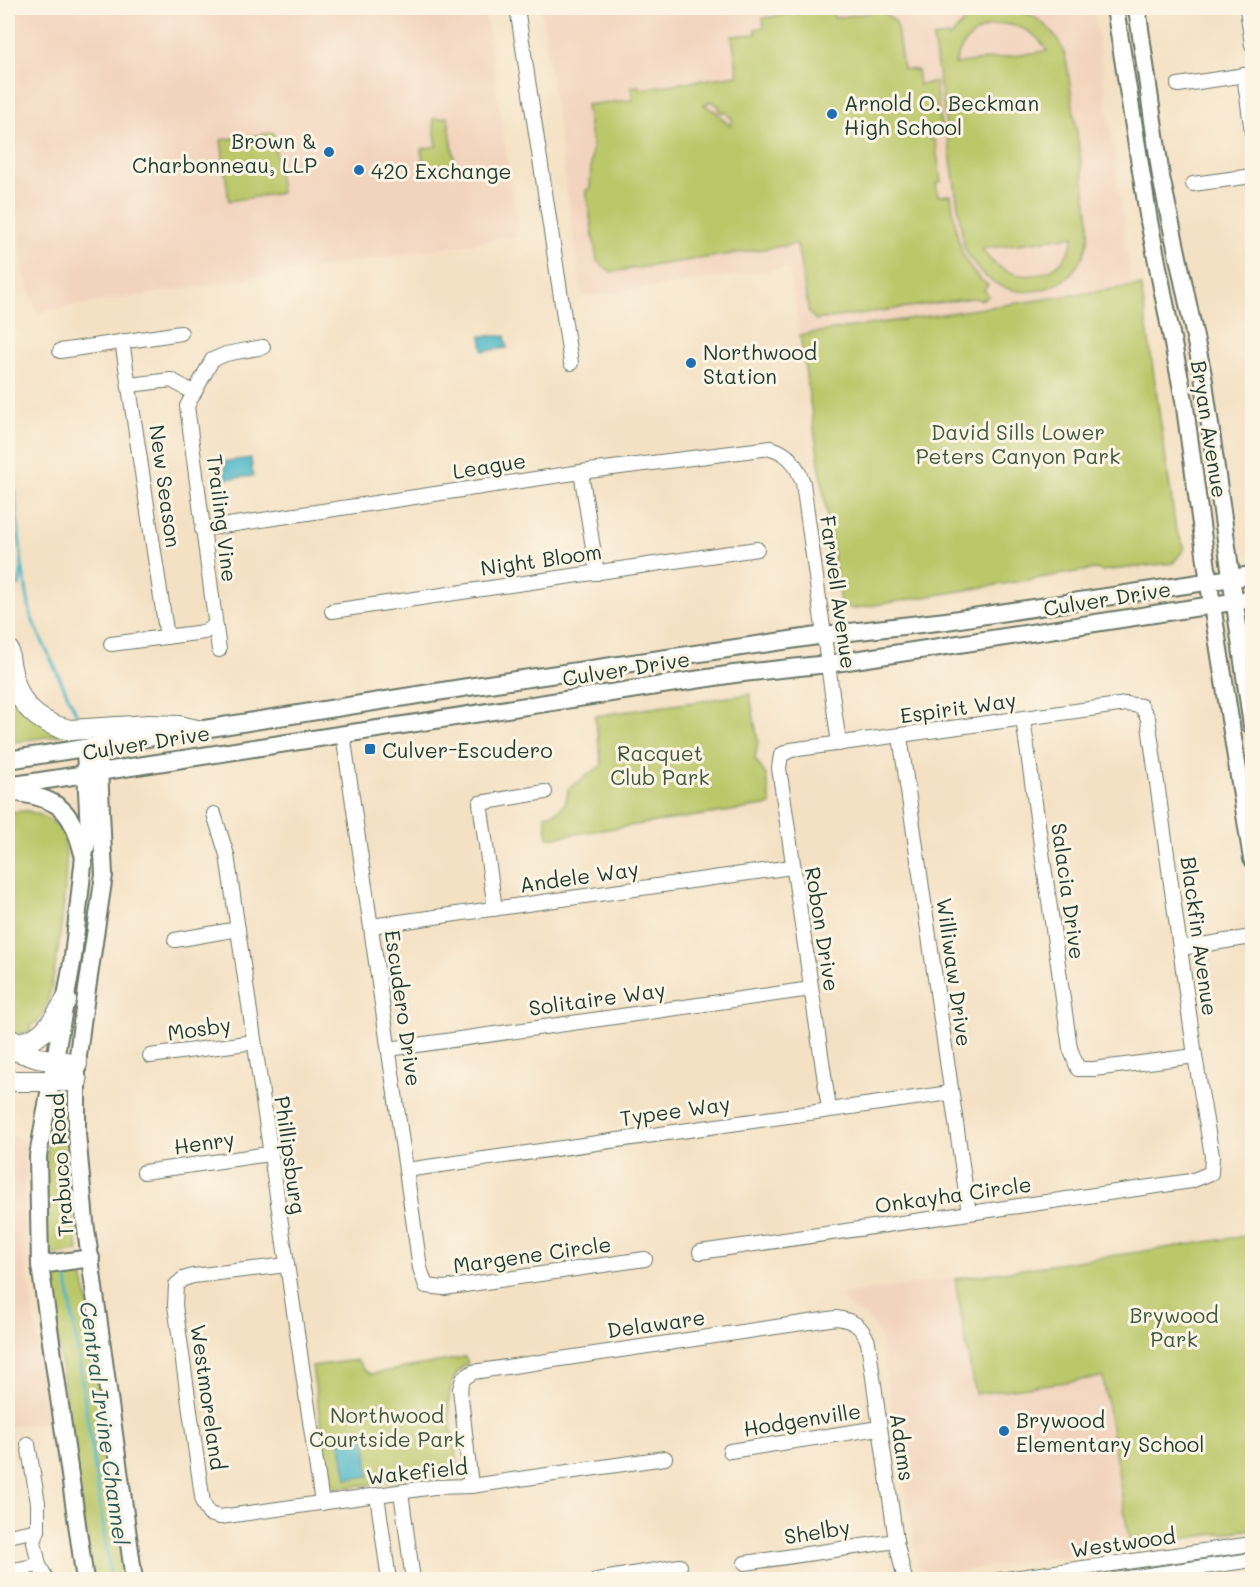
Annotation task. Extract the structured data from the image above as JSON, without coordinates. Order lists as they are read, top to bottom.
{
  "streets": {
    "main road": ["Bryan Avenue", "Culver Drive", "Trabuco Road"],
    "street": [
      "League",
      "New Season",
      "Trailing Vine",
      "Night Bloom",
      "Farwell Avenue",
      "Espirit Way",
      "Andele Way",
      "Salacia Drive",
      "Robon Drive",
      "Blackfin Avenue",
      "Williwaw Drive",
      "Solitaire Way",
      "Escudero Drive",
      "Mosby",
      "Typee Way",
      "Henry",
      "Phillipsburg",
      "Onkayha Circle",
      "Margene Circle",
      "Delaware",
      "Westmoreland",
      "Hodgenville",
      "Adams",
      "Wakefield",
      "Shelby",
      "Westwood"
    ]
  },
  "crossings": [
    ["Bryan Avenue", "Culver Drive"],
    ["League", "Trailing Vine"],
    ["League", "Farwell Avenue"],
    ["Farwell Avenue", "Culver Drive"],
    ["Farwell Avenue", "Espirit Way"],
    ["Culver Drive", "Escudero Drive"],
    ["Culver Drive", "Trabuco Road"],
    ["Espirit Way", "Salacia Drive"],
    ["Espirit Way", "Robon Drive"],
    ["Espirit Way", "Blackfin Avenue"],
    ["Espirit Way", "Williwaw Drive"],
    ["Andele Way", "Robon Drive"],
    ["Andele Way", "Escudero Drive"],
    ["Salacia Drive", "Blackfin Avenue"],
    ["Robon Drive", "Solitaire Way"],
    ["Robon Drive", "Typee Way"],
    ["Blackfin Avenue", "Onkayha Circle"],
    ["Williwaw Drive", "Typee Way"],
    ["Williwaw Drive", "Onkayha Circle"],
    ["Solitaire Way", "Escudero Drive"],
    ["Escudero Drive", "Typee Way"],
    ["Escudero Drive", "Margene Circle"],
    ["Mosby", "Phillipsburg"],
    ["Henry", "Phillipsburg"],
    ["Phillipsburg", "Westmoreland"],
    ["Phillipsburg", "Wakefield"],
    ["Delaware", "Adams"],
    ["Delaware", "Wakefield"],
    ["Westmoreland", "Wakefield"],
    ["Hodgenville", "Adams"],
    ["Adams", "Shelby"]
  ],
  "water": ["Central Irvine Channel"],
  "parks": [
    "David Sills Lower Peters Canyon Park",
    "Racquet Club Park",
    "Brywood Park",
    "Northwood Courtside Park"
  ],
  "places": {
    "other": [
      "Arnold O. Beckman High School",
      "Brown & Charbonneau, LLP",
      "420 Exchange",
      "Northwood Station",
      "Brywood Elementary School"
    ],
    "transit": ["Culver-Escudero"]
  }
}
